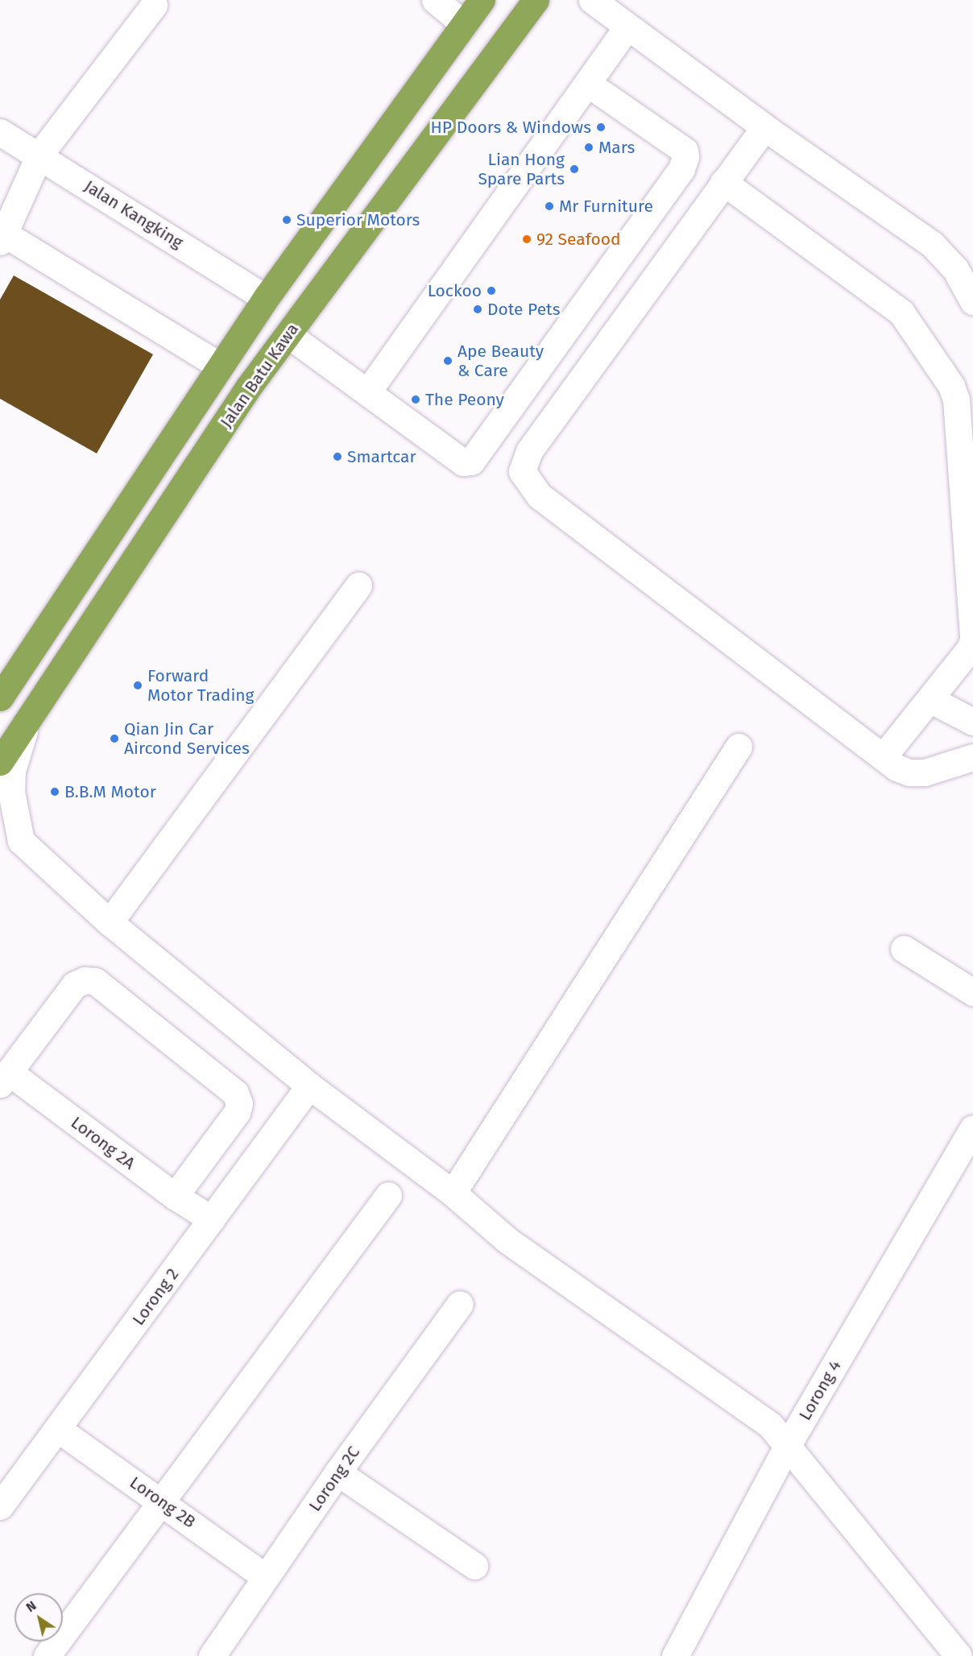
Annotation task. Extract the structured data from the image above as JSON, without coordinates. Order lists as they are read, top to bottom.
{
  "streets": {
    "highway": ["Jalan Batu Kawa"],
    "street": [
      "Jalan Kangking",
      "Lorong 2A",
      "Lorong 2",
      "Lorong 4",
      "Lorong 2C",
      "Lorong 2B"
    ]
  },
  "crossings": [
    ["Lorong 2A", "Lorong 2"],
    ["Lorong 2", "Lorong 2B"],
    ["Lorong 2C", "Lorong 2B"]
  ],
  "places": [
    "HP Doors & Windows",
    "Mars",
    "Lian Hong Spare Parts",
    "Mr Furniture",
    "Superior Motors",
    "92 Seafood",
    "Lockoo",
    "Dote Pets",
    "Ape Beauty & Care",
    "The Peony",
    "Smartcar",
    "Forward Motor Trading",
    "Qian Jin Car Aircond Services",
    "B.B.M Motor"
  ],
  "north": "top left"
}
